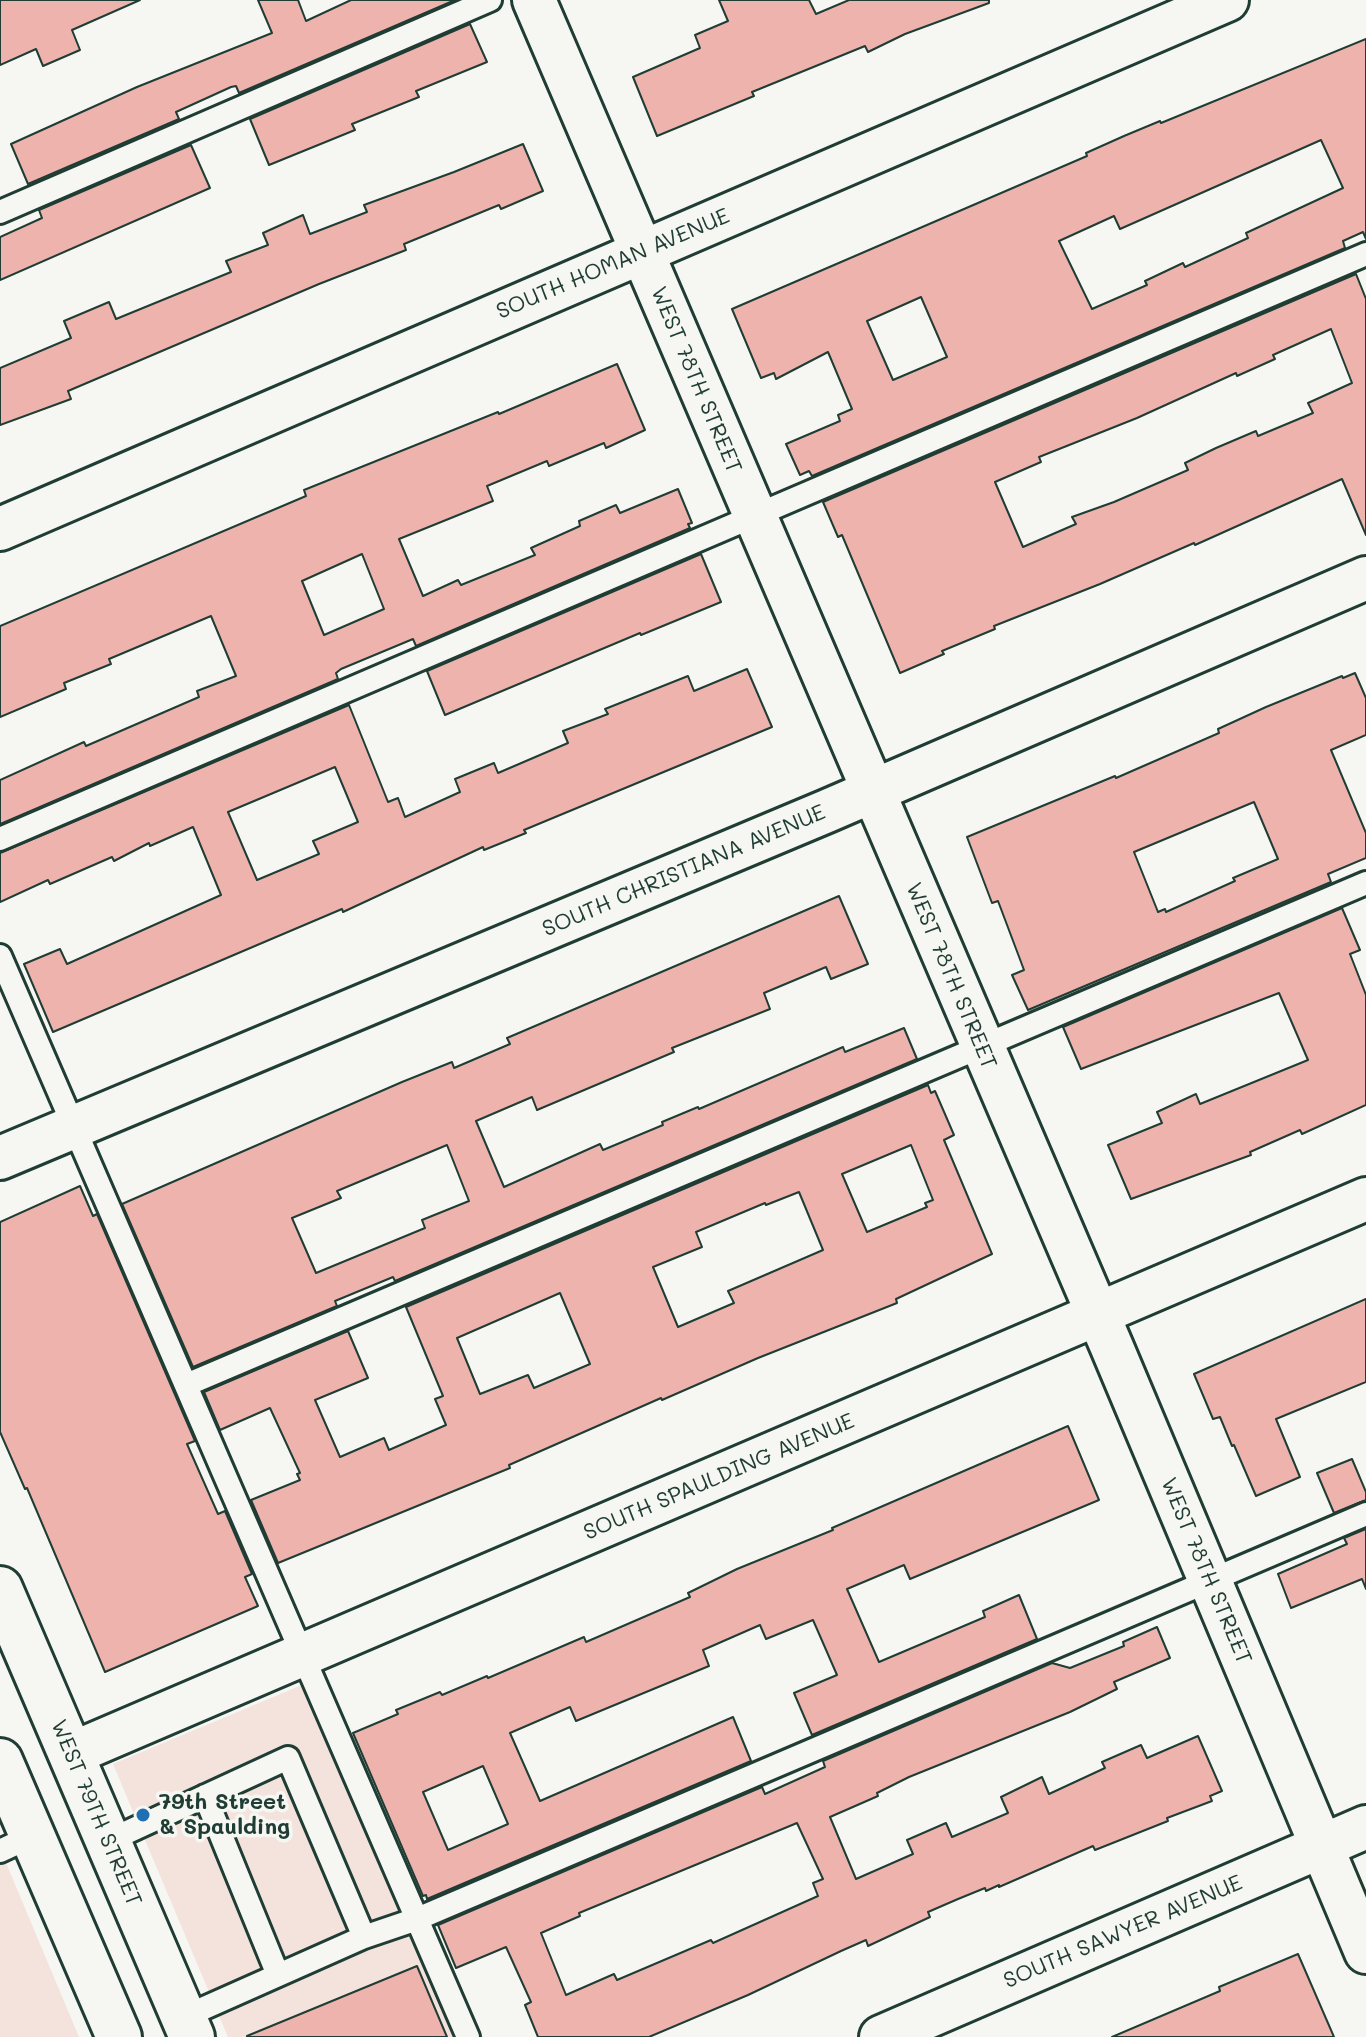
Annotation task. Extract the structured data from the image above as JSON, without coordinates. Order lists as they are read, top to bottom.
{
  "streets": {
    "main road": ["WEST 79TH STREET"],
    "street": [
      "SOUTH HOMAN AVENUE",
      "WEST 78TH STREET",
      "SOUTH CHRISTIANA AVENUE",
      "SOUTH SPAULDING AVENUE",
      "SOUTH SAWYER AVENUE"
    ]
  },
  "crossings": [
    ["SOUTH HOMAN AVENUE", "WEST 78TH STREET"],
    ["WEST 78TH STREET", "SOUTH CHRISTIANA AVENUE"],
    ["WEST 78TH STREET", "SOUTH SPAULDING AVENUE"],
    ["WEST 78TH STREET", "SOUTH SAWYER AVENUE"],
    ["SOUTH SPAULDING AVENUE", "WEST 79TH STREET"]
  ],
  "places": ["79th Street & Spaulding"]
}
